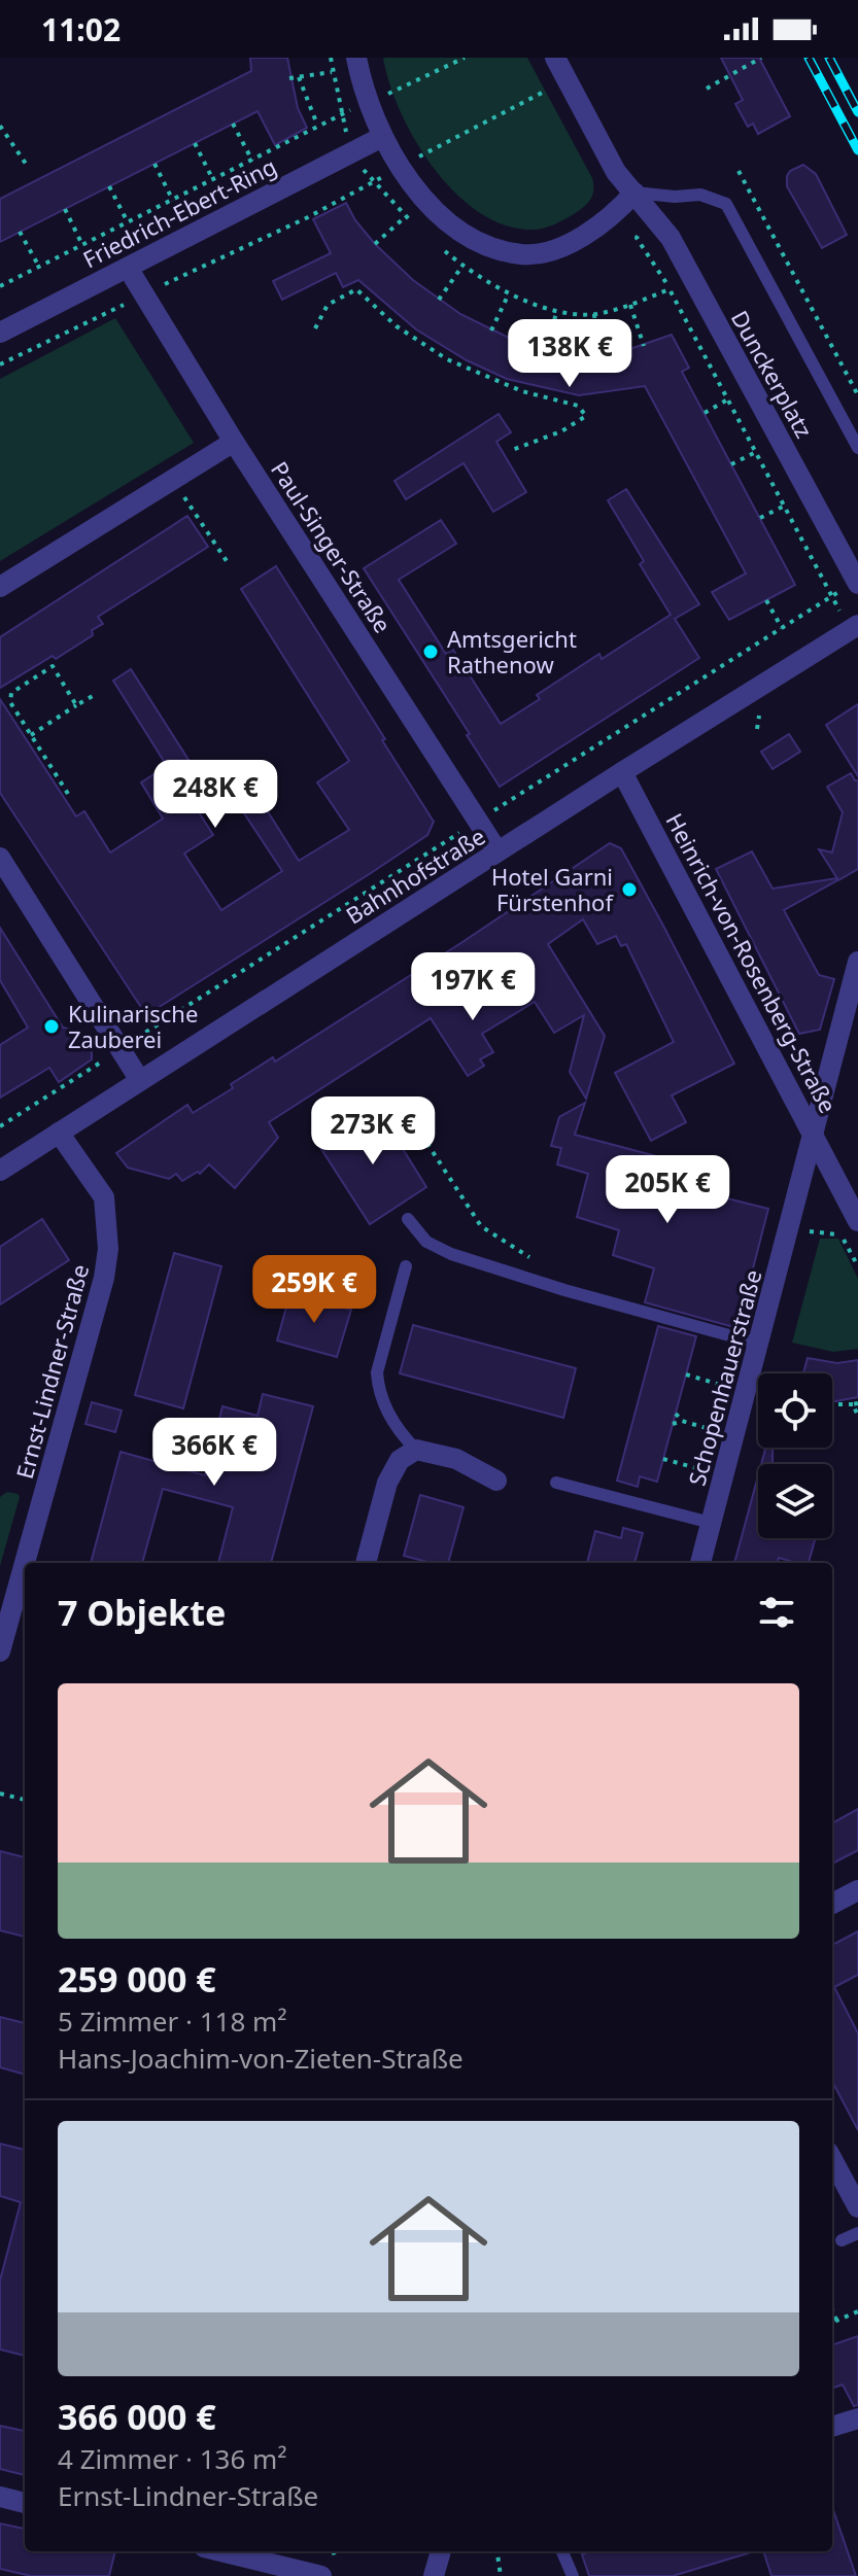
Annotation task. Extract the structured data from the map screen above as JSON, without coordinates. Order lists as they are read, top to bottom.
{
  "streets": {
    "street": [
      "Friedrich-Ebert-Ring",
      "Dunckerplatz",
      "Paul-Singer-Straße",
      "Bahnhofstraße",
      "Heinrich-von-Rosenberg-Straße",
      "Ernst-Lindner-Straße",
      "Schopenhauerstraße"
    ]
  },
  "crossings": [
    ["Friedrich-Ebert-Ring", "Paul-Singer-Straße"],
    ["Paul-Singer-Straße", "Bahnhofstraße"],
    ["Bahnhofstraße", "Heinrich-von-Rosenberg-Straße"],
    ["Bahnhofstraße", "Ernst-Lindner-Straße"],
    ["Heinrich-von-Rosenberg-Straße", "Schopenhauerstraße"]
  ],
  "places": ["Amtsgericht Rathenow", "Hotel Garni Fürstenhof", "Kulinarische Zauberei"],
  "page": {
    "status": "11:02",
    "price": [
      "138K €",
      "248K €",
      "197K €",
      "273K €",
      "205K €",
      "259K €",
      "366K €"
    ],
    "heading": "7 Objekte",
    "list": [
      {
        "name": "259 000 €",
        "note": "5 Zimmer · 118 m² · Hans-Joachim-von-Zieten-Straße"
      },
      {
        "name": "366 000 €",
        "note": "4 Zimmer · 136 m² · Ernst-Lindner-Straße"
      }
    ]
  }
}
